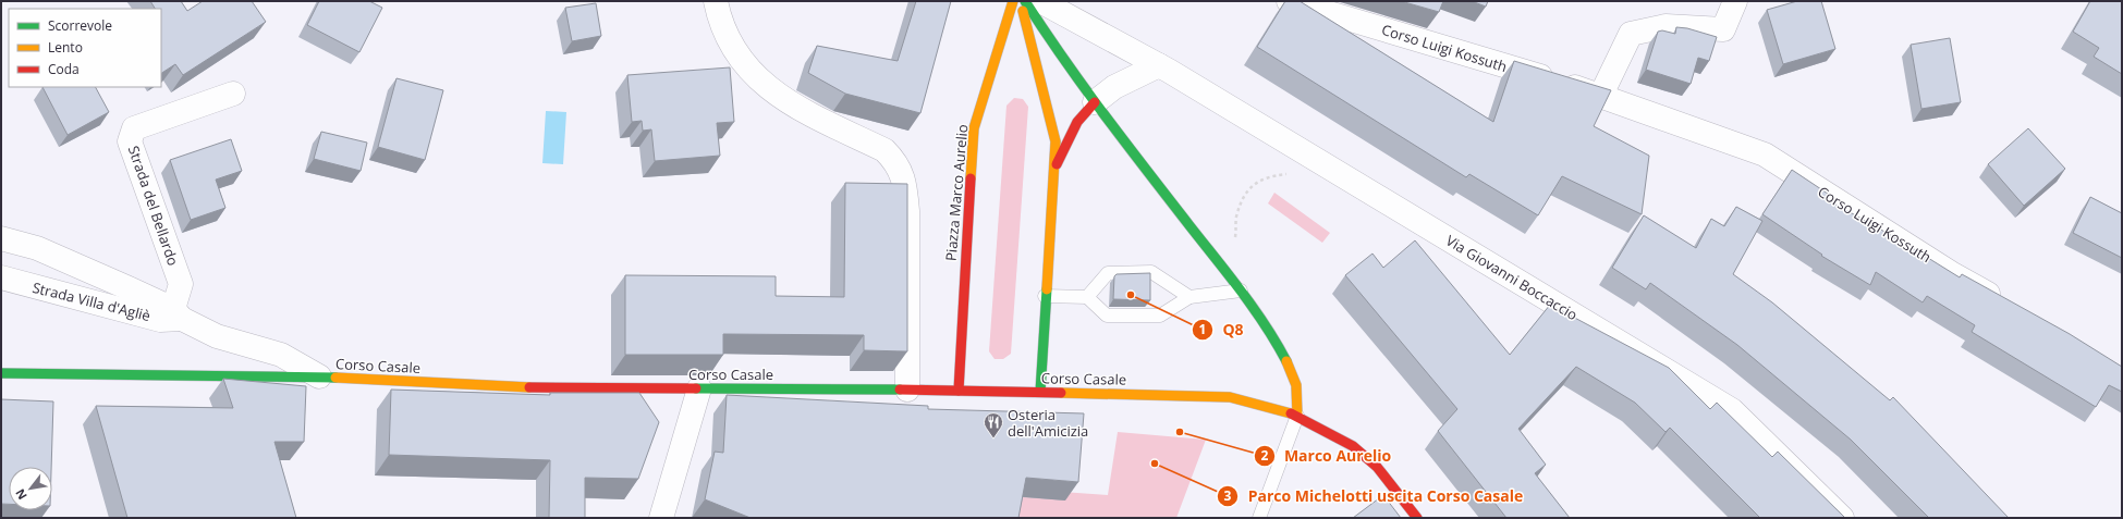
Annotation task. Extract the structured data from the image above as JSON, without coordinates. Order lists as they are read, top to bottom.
{
  "streets": {
    "main road": ["Piazza Marco Aurelio", "Corso Casale"],
    "street": [
      "Corso Luigi Kossuth",
      "Strada del Bellardo",
      "Via Giovanni Boccaccio",
      "Strada Villa d'Agliè"
    ]
  },
  "crossings": [
    ["Piazza Marco Aurelio", "Corso Casale"],
    ["Strada del Bellardo", "Strada Villa d'Agliè"]
  ],
  "places": {
    "other": ["Q8", "Marco Aurelio", "Parco Michelotti uscita Corso Casale"],
    "restaurant": ["Osteria dell'Amicizia"]
  },
  "legend": ["Scorrevole", "Lento", "Coda"],
  "north": "bottom left"
}
